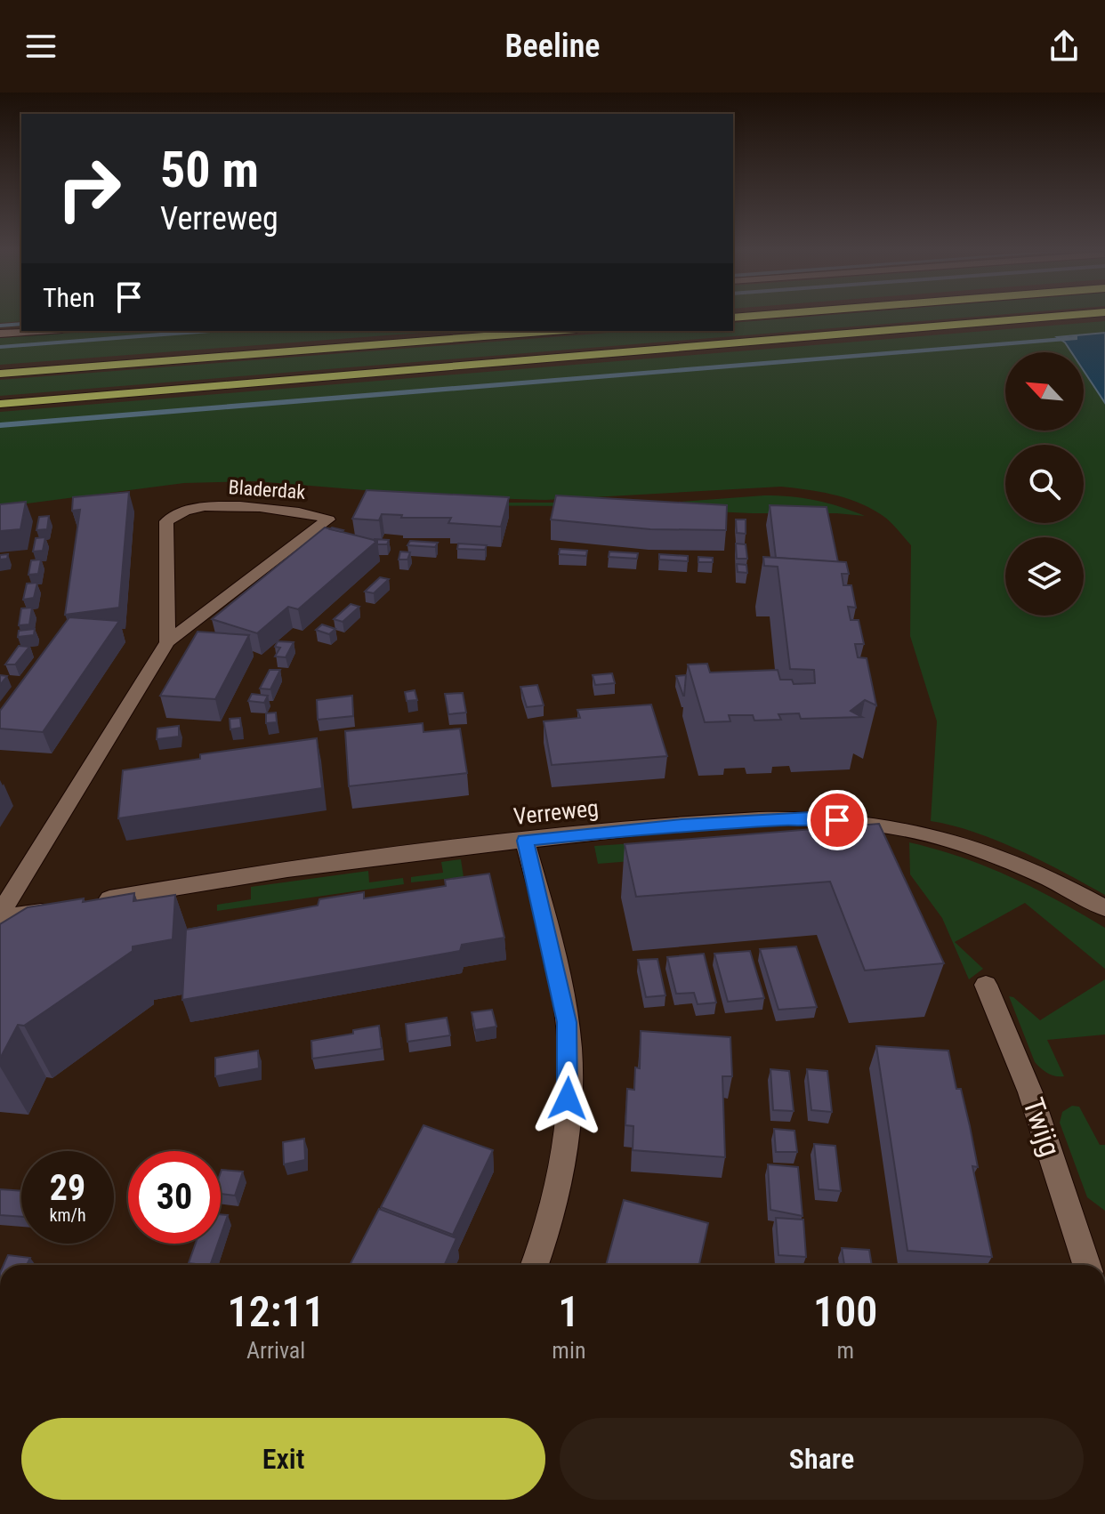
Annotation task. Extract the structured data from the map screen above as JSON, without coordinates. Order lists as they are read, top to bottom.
{
  "streets": {
    "street": ["Bladerdak", "Verreweg", "Twijg"]
  },
  "north": "top left",
  "page": {
    "header": "Beeline",
    "turn": ["50 m", "Verreweg"],
    "then": "Then",
    "speed": "29 km/h",
    "limit": "30",
    "eta": [
      "12:11",
      "Arrival",
      "1",
      "min",
      "100",
      "m"
    ],
    "buttons": ["Exit", "Share"]
  }
}
